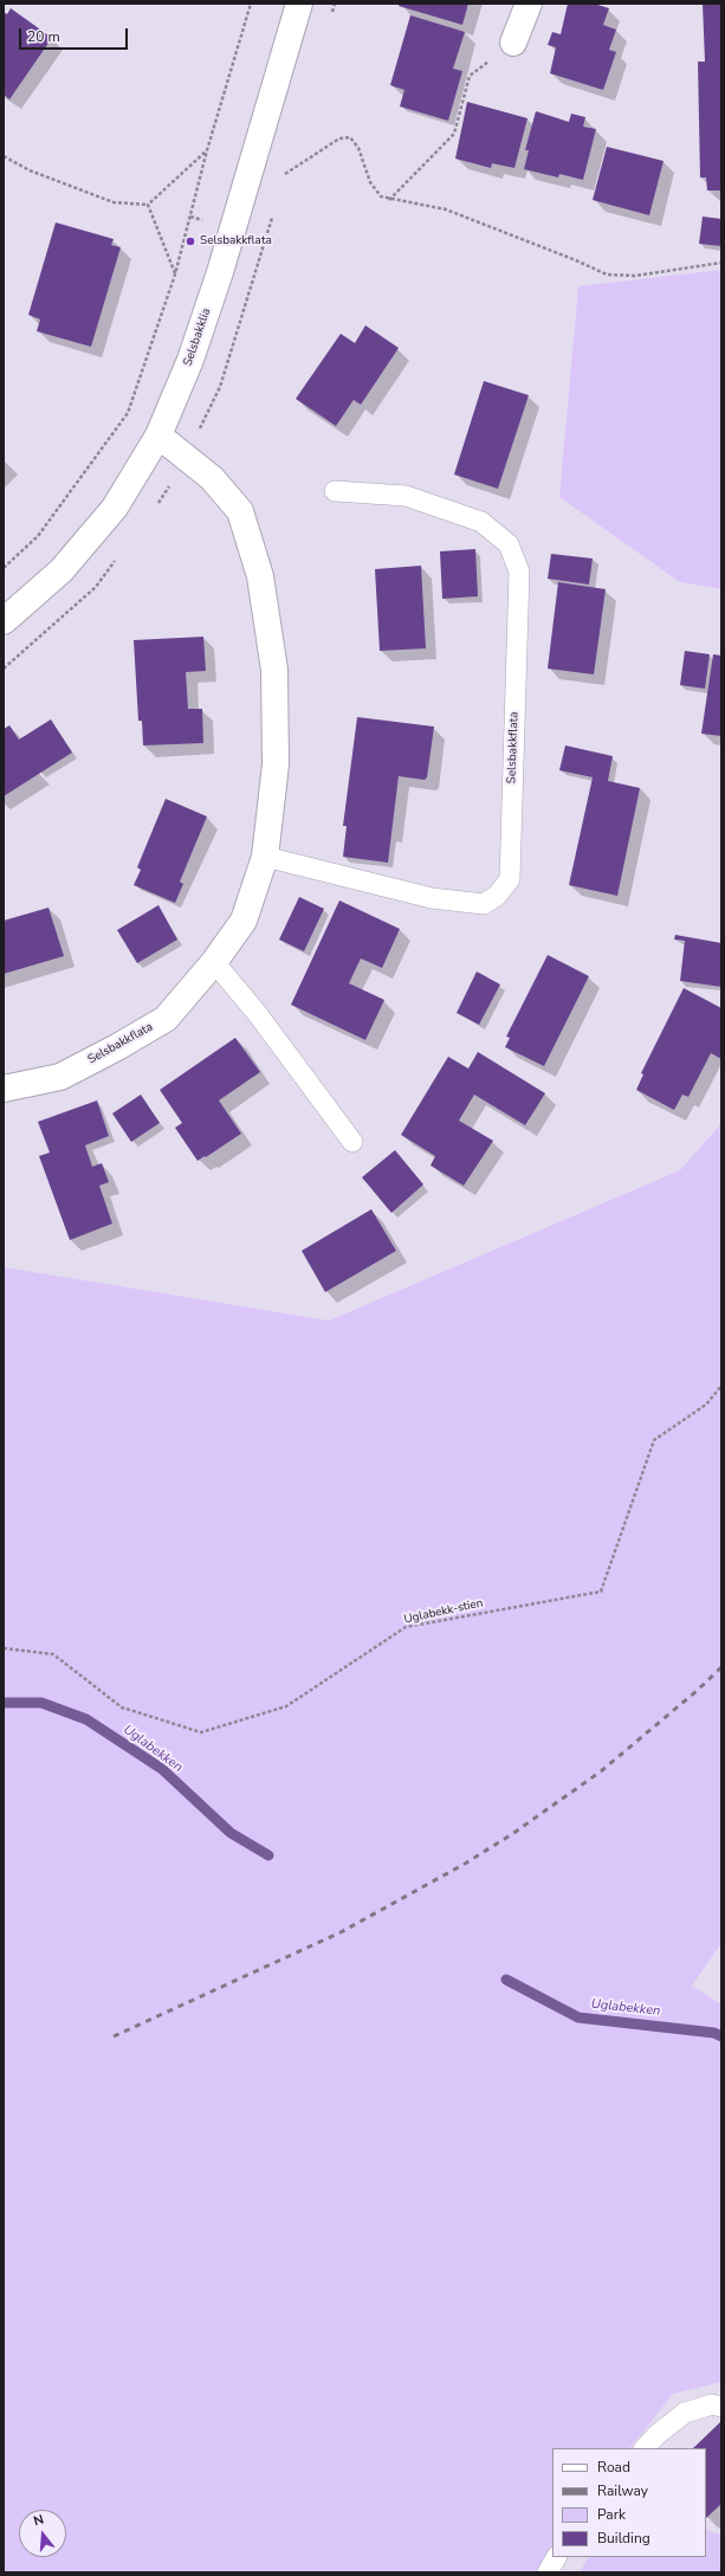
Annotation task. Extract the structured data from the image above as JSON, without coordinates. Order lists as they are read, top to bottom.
{
  "streets": {
    "street": ["Selsbakklia", "Selsbakkflata"],
    "path": ["Uglabekk-stien"]
  },
  "crossings": [
    ["Selsbakklia", "Selsbakkflata"]
  ],
  "water": ["Uglabekken"],
  "places": ["Selsbakkflata"],
  "legend": [
    "Road",
    "Railway",
    "Park",
    "Building"
  ],
  "scale_bar": "20 m",
  "north": "top"
}
